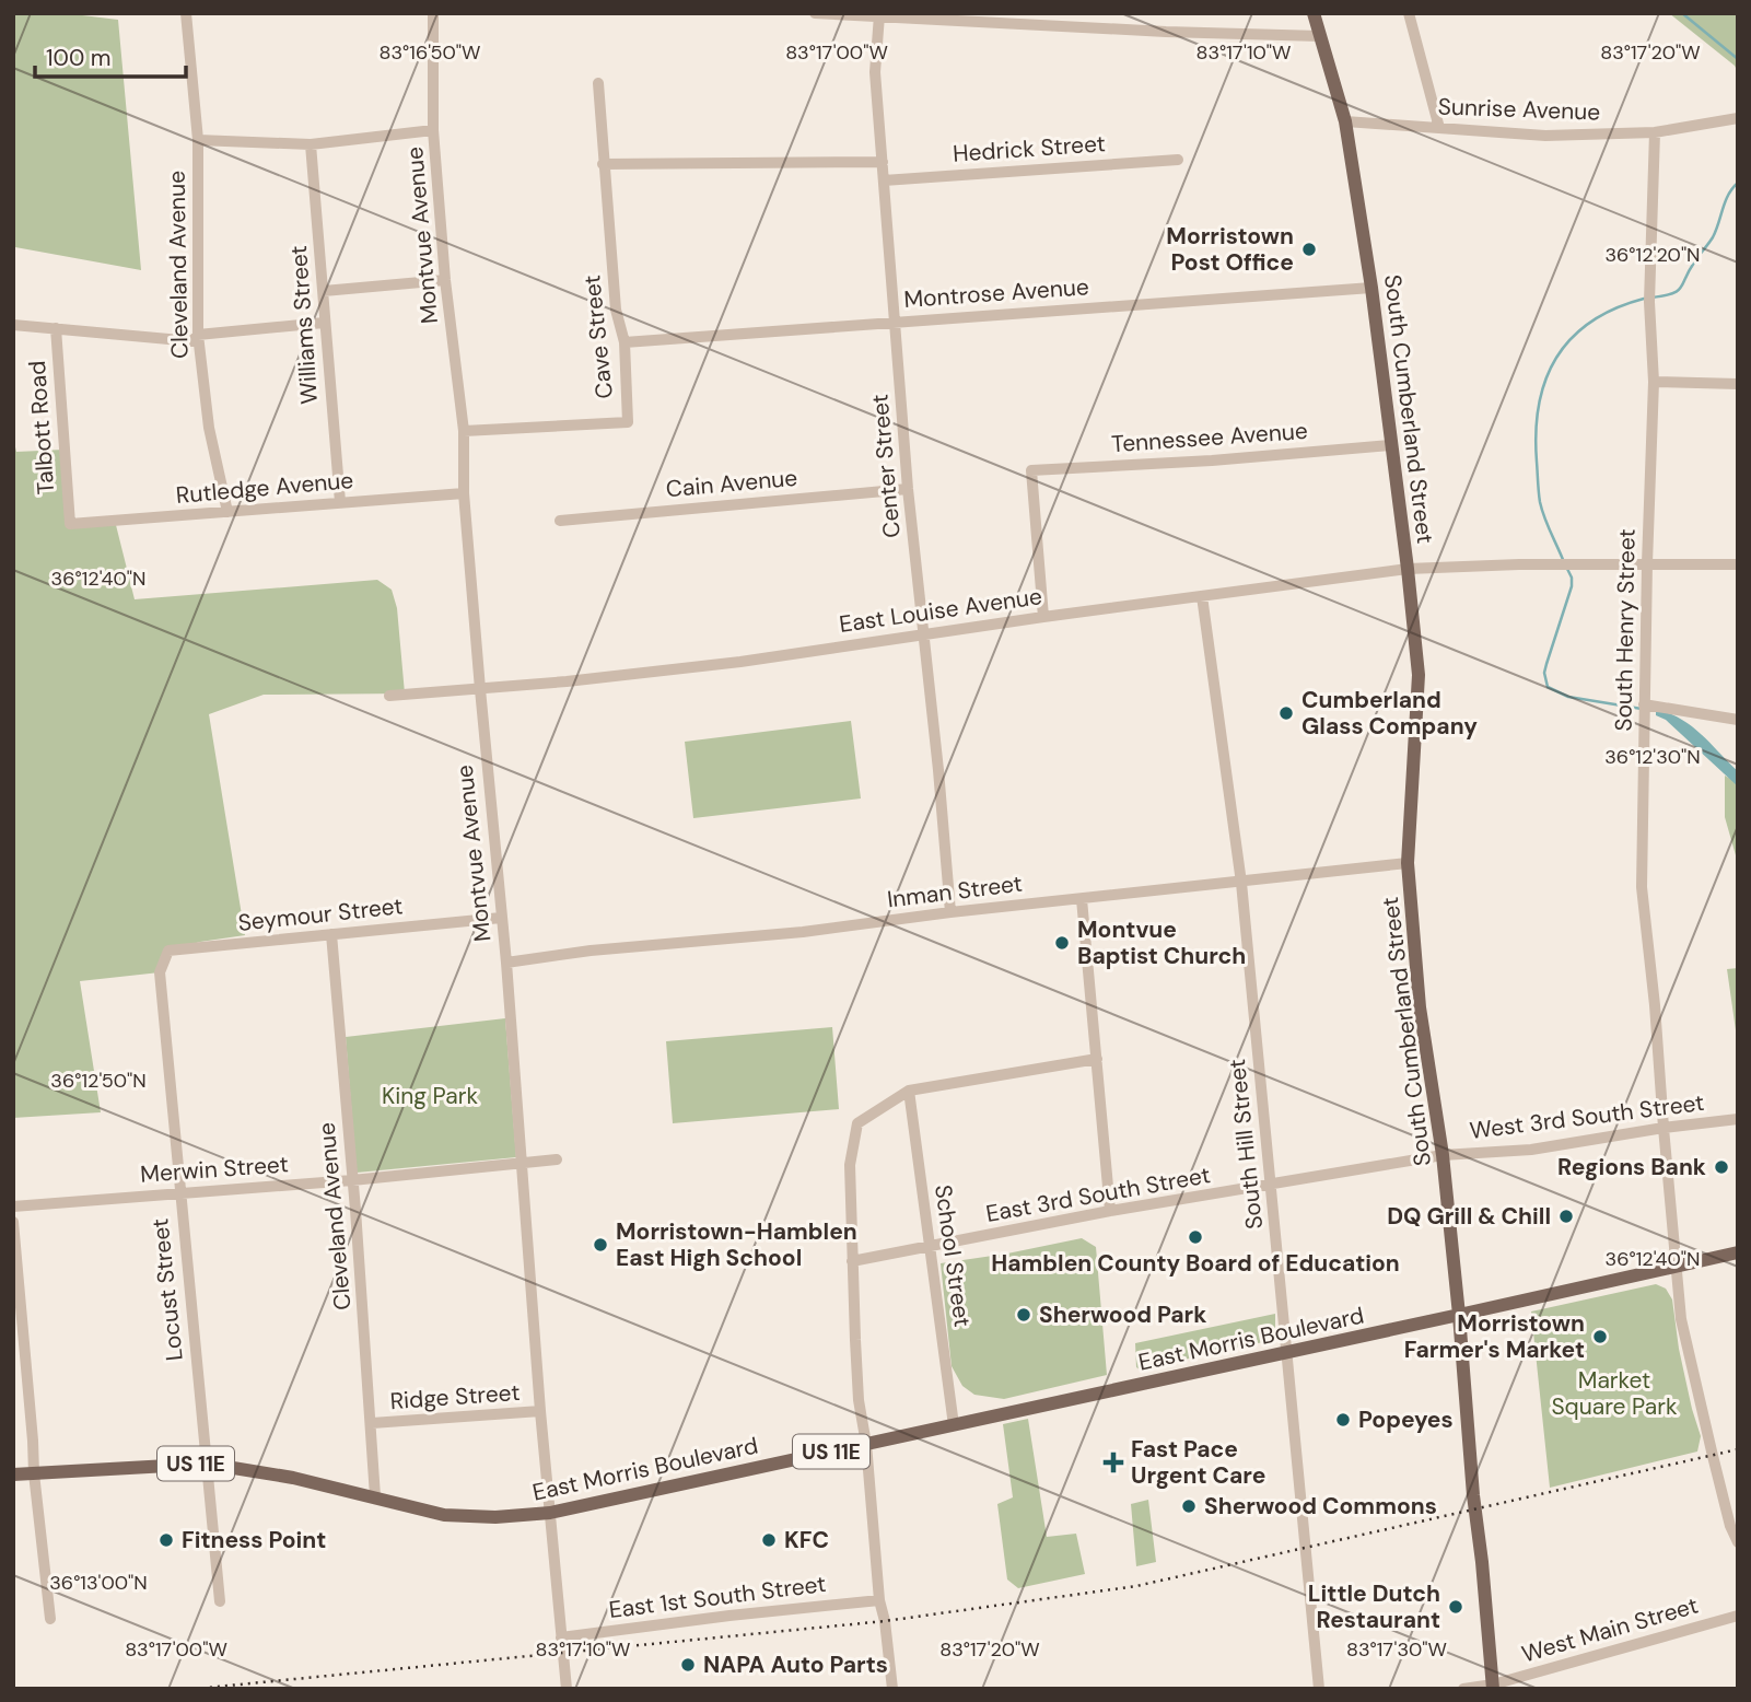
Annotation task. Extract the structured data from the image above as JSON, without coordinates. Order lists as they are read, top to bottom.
{
  "streets": {
    "main road": ["South Cumberland Street", "East Morris Boulevard", "US 11E"],
    "street": [
      "Sunrise Avenue",
      "Hedrick Street",
      "Montvue Avenue",
      "Cleveland Avenue",
      "Montrose Avenue",
      "Williams Street",
      "Cave Street",
      "Talbott Road",
      "Tennessee Avenue",
      "Center Street",
      "Cain Avenue",
      "Rutledge Avenue",
      "East Louise Avenue",
      "South Henry Street",
      "Inman Street",
      "Seymour Street",
      "West 3rd South Street",
      "South Hill Street",
      "Merwin Street",
      "East 3rd South Street",
      "School Street",
      "Locust Street",
      "Ridge Street",
      "East 1st South Street",
      "West Main Street"
    ]
  },
  "crossings": [
    ["Sunrise Avenue", "South Cumberland Street"],
    ["Sunrise Avenue", "South Henry Street"],
    ["Hedrick Street", "Center Street"],
    ["Montvue Avenue", "Cave Street"],
    ["Montvue Avenue", "Rutledge Avenue"],
    ["Montvue Avenue", "East Louise Avenue"],
    ["Montvue Avenue", "Inman Street"],
    ["Montvue Avenue", "Seymour Street"],
    ["Montvue Avenue", "Merwin Street"],
    ["Montvue Avenue", "East Morris Boulevard"],
    ["Montvue Avenue", "Ridge Street"],
    ["Montvue Avenue", "East 1st South Street"],
    ["Cleveland Avenue", "Rutledge Avenue"],
    ["Cleveland Avenue", "Seymour Street"],
    ["Cleveland Avenue", "Merwin Street"],
    ["Cleveland Avenue", "East Morris Boulevard"],
    ["Cleveland Avenue", "Ridge Street"],
    ["Montrose Avenue", "Cave Street"],
    ["Montrose Avenue", "South Cumberland Street"],
    ["Montrose Avenue", "Center Street"],
    ["Williams Street", "Rutledge Avenue"],
    ["South Cumberland Street", "Tennessee Avenue"],
    ["South Cumberland Street", "East Louise Avenue"],
    ["South Cumberland Street", "Inman Street"],
    ["South Cumberland Street", "West 3rd South Street"],
    ["South Cumberland Street", "East 3rd South Street"],
    ["South Cumberland Street", "East Morris Boulevard"],
    ["South Cumberland Street", "US 11E"],
    ["South Cumberland Street", "West Main Street"],
    ["Talbott Road", "Rutledge Avenue"],
    ["Tennessee Avenue", "East Louise Avenue"],
    ["Center Street", "Cain Avenue"],
    ["Center Street", "East Louise Avenue"],
    ["Center Street", "Inman Street"],
    ["East Louise Avenue", "South Henry Street"],
    ["East Louise Avenue", "South Hill Street"],
    ["South Henry Street", "West 3rd South Street"],
    ["South Henry Street", "US 11E"],
    ["Inman Street", "South Hill Street"],
    ["Seymour Street", "Locust Street"],
    ["West 3rd South Street", "East 3rd South Street"],
    ["South Hill Street", "East 3rd South Street"],
    ["South Hill Street", "East Morris Boulevard"],
    ["Merwin Street", "Locust Street"],
    ["East 3rd South Street", "School Street"],
    ["School Street", "East Morris Boulevard"],
    ["Locust Street", "East Morris Boulevard"],
    ["East Morris Boulevard", "US 11E"]
  ],
  "parks": ["King Park", "Market Square Park"],
  "places": {
    "other": [
      "Morristown Post Office",
      "Cumberland Glass Company",
      "Montvue Baptist Church",
      "Regions Bank",
      "DQ Grill & Chill",
      "Hamblen County Board of Education",
      "Morristown-Hamblen East High School",
      "Sherwood Park",
      "Morristown Farmer's Market",
      "Popeyes",
      "Sherwood Commons",
      "Fitness Point",
      "KFC",
      "Little Dutch Restaurant",
      "NAPA Auto Parts"
    ],
    "health": ["Fast Pace Urgent Care"]
  },
  "scale_bar": "100 m",
  "coordinates": [
    "83°16'50\"W",
    "83°17'00\"W",
    "83°17'10\"W",
    "83°17'20\"W",
    "36°12'20\"N",
    "36°12'40\"N",
    "36°12'30\"N",
    "36°12'50\"N",
    "36°13'00\"N",
    "83°17'30\"W"
  ]
}
